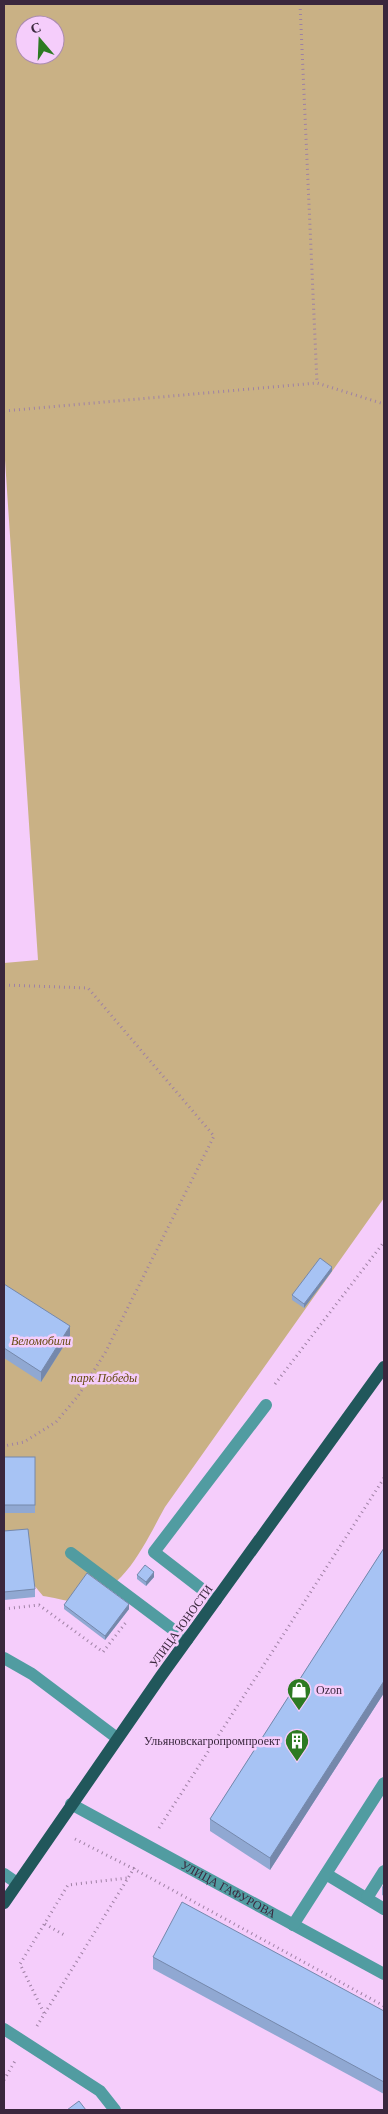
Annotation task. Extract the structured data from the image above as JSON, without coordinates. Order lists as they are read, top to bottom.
{
  "streets": {
    "main road": ["УЛИЦА ЮНОСТИ"],
    "street": ["УЛИЦА ГАФУРОВА"]
  },
  "crossings": [
    ["УЛИЦА ЮНОСТИ", "УЛИЦА ГАФУРОВА"]
  ],
  "parks": ["Веломобили", "парк Победы"],
  "places": {
    "shop": ["Ozon"],
    "building": ["Ульяновскагропромпроект"]
  },
  "north": "top"
}
